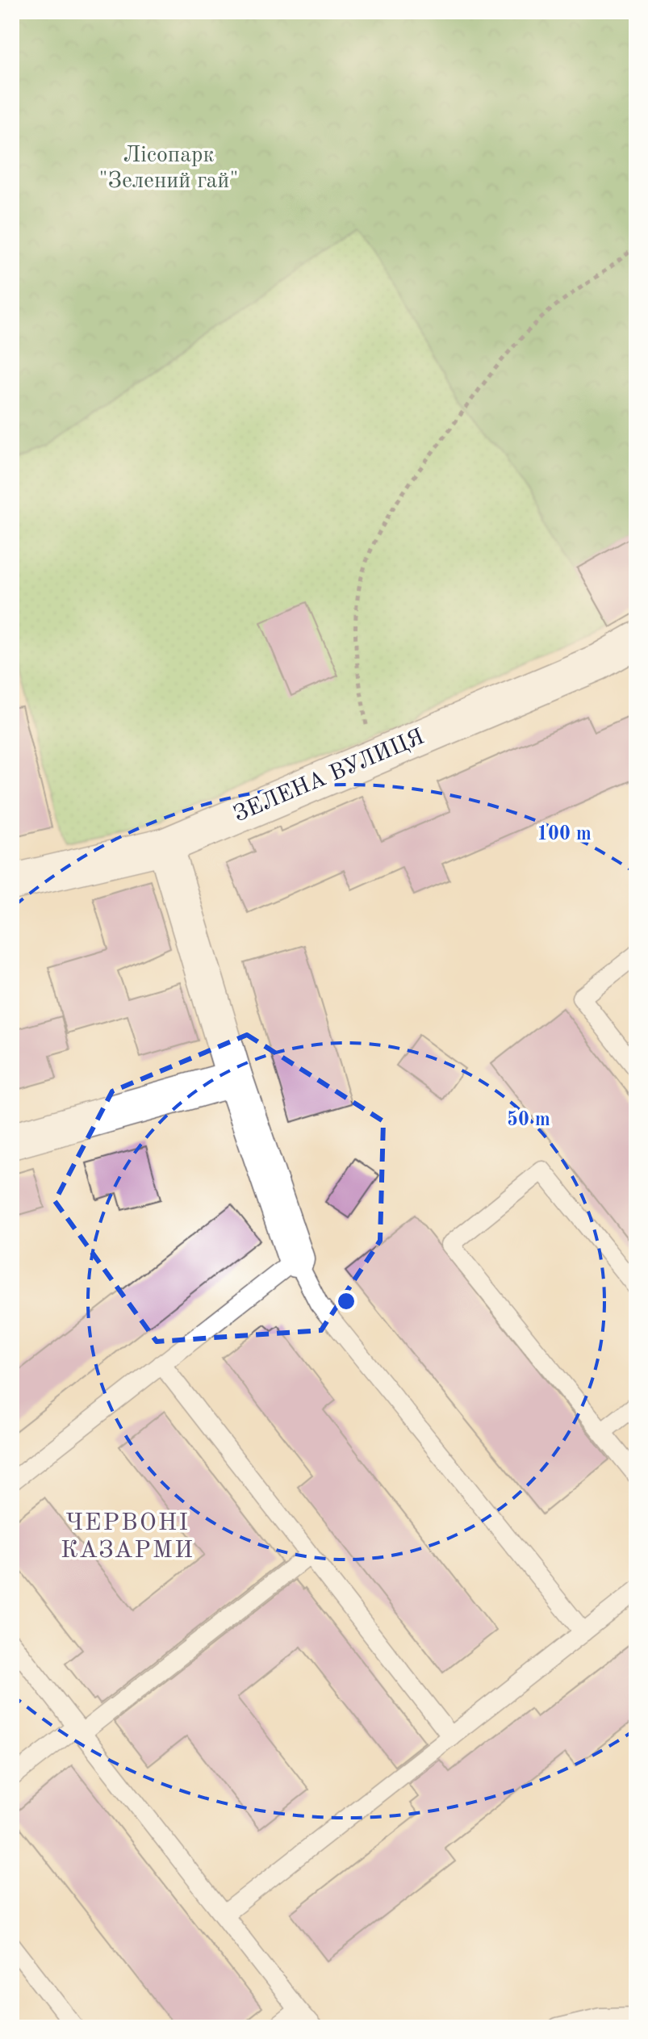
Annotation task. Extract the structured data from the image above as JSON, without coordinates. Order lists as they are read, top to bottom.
{
  "streets": {
    "street": ["ЗЕЛЕНА ВУЛИЦЯ"]
  },
  "districts": ["ЧЕРВОНІ КАЗАРМИ"],
  "parks": ["Лісопарк \"Зелений гай\""],
  "rings": ["100 m", "50 m"]
}
